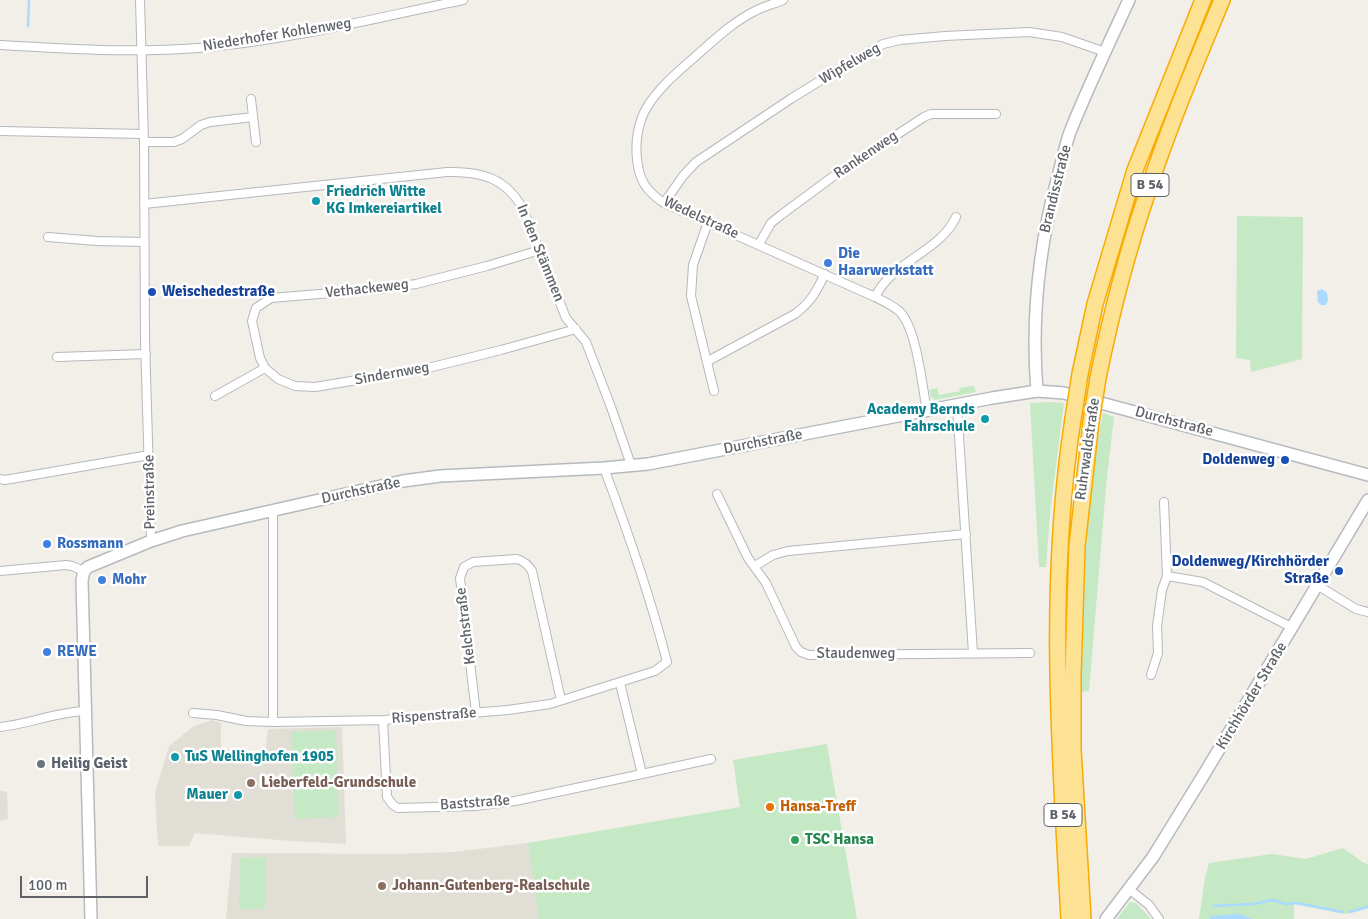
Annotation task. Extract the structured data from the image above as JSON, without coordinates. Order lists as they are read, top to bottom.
{
  "streets": {
    "highway": ["B 54", "Ruhrwaldstraße"],
    "street": [
      "Niederhofer Kohlenweg",
      "Wipfelweg",
      "Rankenweg",
      "Brandisstraße",
      "Wedelstraße",
      "In den Stämmen",
      "Vethackeweg",
      "Sindernweg",
      "Durchstraße",
      "Preinstraße",
      "Kelchstraße",
      "Staudenweg",
      "Kirchhörder Straße",
      "Rispenstraße",
      "Baststraße"
    ]
  },
  "crossings": [
    ["Niederhofer Kohlenweg", "Preinstraße"],
    ["Wipfelweg", "Brandisstraße"],
    ["Wipfelweg", "Wedelstraße"],
    ["Rankenweg", "Wedelstraße"],
    ["Brandisstraße", "Durchstraße"],
    ["Wedelstraße", "Durchstraße"],
    ["In den Stämmen", "Vethackeweg"],
    ["In den Stämmen", "Sindernweg"],
    ["In den Stämmen", "Durchstraße"],
    ["In den Stämmen", "Preinstraße"],
    ["Vethackeweg", "Sindernweg"],
    ["Durchstraße", "Preinstraße"],
    ["Durchstraße", "Rispenstraße"],
    ["Kelchstraße", "Rispenstraße"],
    ["Rispenstraße", "Baststraße"]
  ],
  "places": [
    "Friedrich Witte KG Imkereiartikel",
    "Die Haarwerkstatt",
    "Weischedestraße",
    "Academy Bernds Fahrschule",
    "Doldenweg",
    "Rossmann",
    "Doldenweg/Kirchhörder Straße",
    "Mohr",
    "REWE",
    "TuS Wellinghofen 1905",
    "Heilig Geist",
    "Lieberfeld-Grundschule",
    "Mauer",
    "Hansa-Treff",
    "TSC Hansa",
    "Johann-Gutenberg-Realschule"
  ],
  "scale_bar": "100 m"
}
